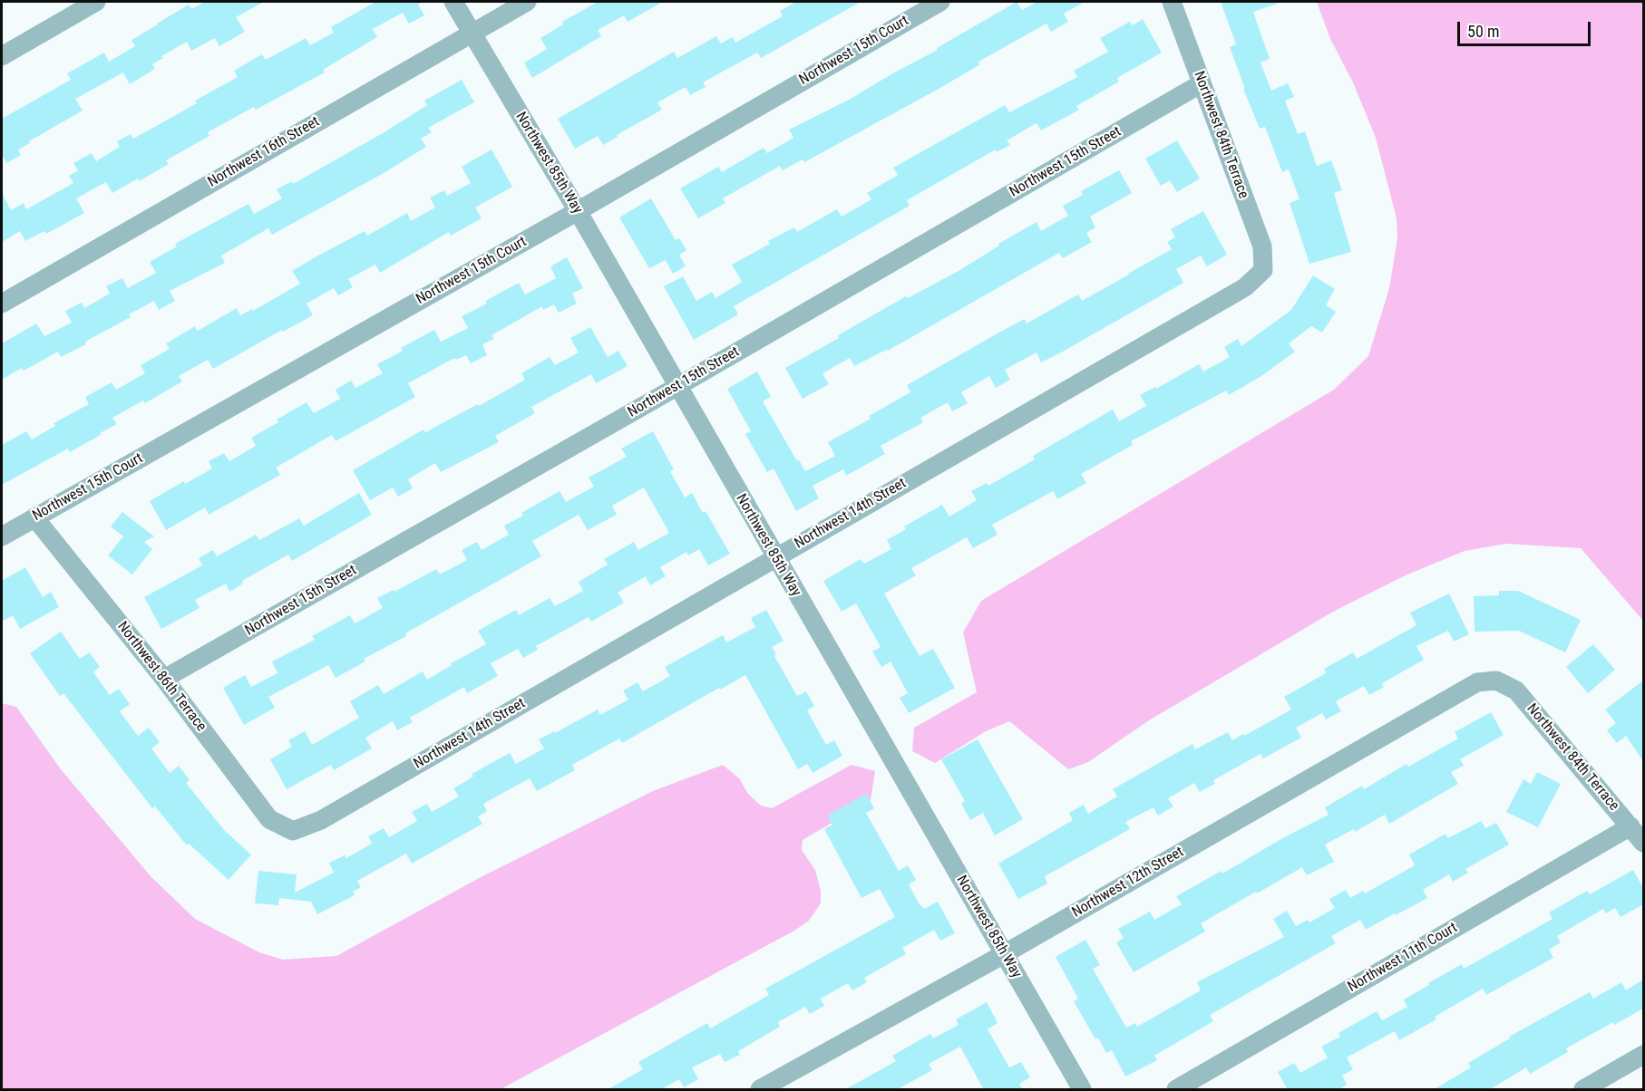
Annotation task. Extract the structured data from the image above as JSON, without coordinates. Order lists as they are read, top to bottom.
{
  "streets": {
    "street": [
      "Northwest 15th Court",
      "Northwest 84th Terrace",
      "Northwest 16th Street",
      "Northwest 15th Street",
      "Northwest 85th Way",
      "Northwest 14th Street",
      "Northwest 86th Terrace",
      "Northwest 12th Street",
      "Northwest 11th Court"
    ]
  },
  "crossings": [
    ["Northwest 15th Court", "Northwest 85th Way"],
    ["Northwest 15th Court", "Northwest 86th Terrace"],
    ["Northwest 84th Terrace", "Northwest 15th Street"],
    ["Northwest 84th Terrace", "Northwest 14th Street"],
    ["Northwest 84th Terrace", "Northwest 12th Street"],
    ["Northwest 84th Terrace", "Northwest 11th Court"],
    ["Northwest 16th Street", "Northwest 85th Way"],
    ["Northwest 15th Street", "Northwest 85th Way"],
    ["Northwest 15th Street", "Northwest 86th Terrace"],
    ["Northwest 85th Way", "Northwest 14th Street"],
    ["Northwest 85th Way", "Northwest 12th Street"],
    ["Northwest 14th Street", "Northwest 86th Terrace"]
  ],
  "scale_bar": "50 m"
}
